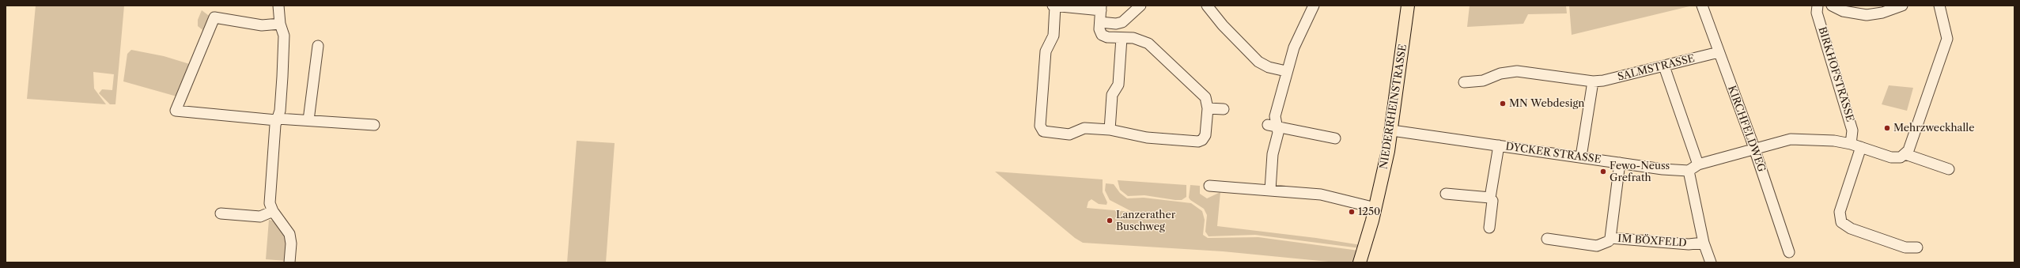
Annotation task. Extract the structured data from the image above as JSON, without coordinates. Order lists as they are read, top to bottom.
{
  "streets": {
    "main road": ["NIEDERRHEINSTRASSE"],
    "street": [
      "SALMSTRASSE",
      "BIRKHOFSTRASSE",
      "KIRCHFELDWEG",
      "DYCKER STRASSE",
      "IM BÖXFELD"
    ]
  },
  "crossings": [
    ["SALMSTRASSE", "KIRCHFELDWEG"],
    ["NIEDERRHEINSTRASSE", "DYCKER STRASSE"]
  ],
  "places": [
    "MN Webdesign",
    "Mehrzweckhalle",
    "Fewo-Neuss Grefrath",
    "1250",
    "Lanzerather Buschweg"
  ]
}
